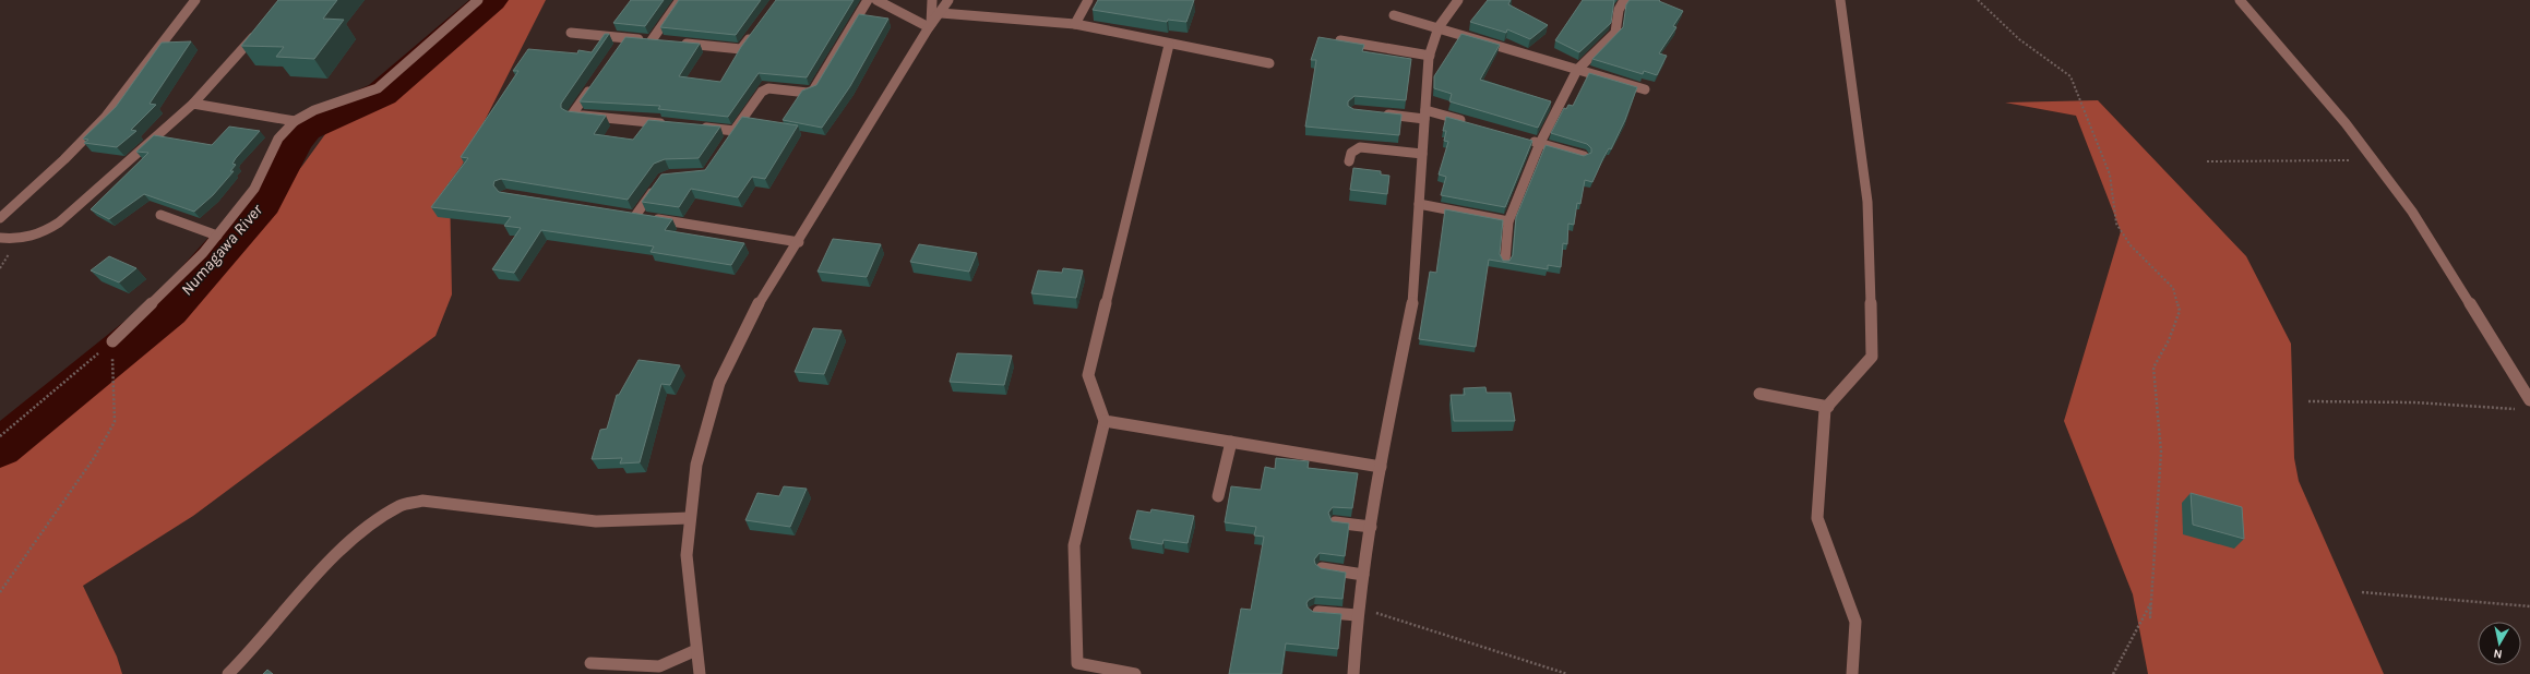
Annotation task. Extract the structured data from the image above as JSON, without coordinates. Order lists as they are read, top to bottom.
{
  "water": ["Numagawa River"],
  "north": "bottom"
}
